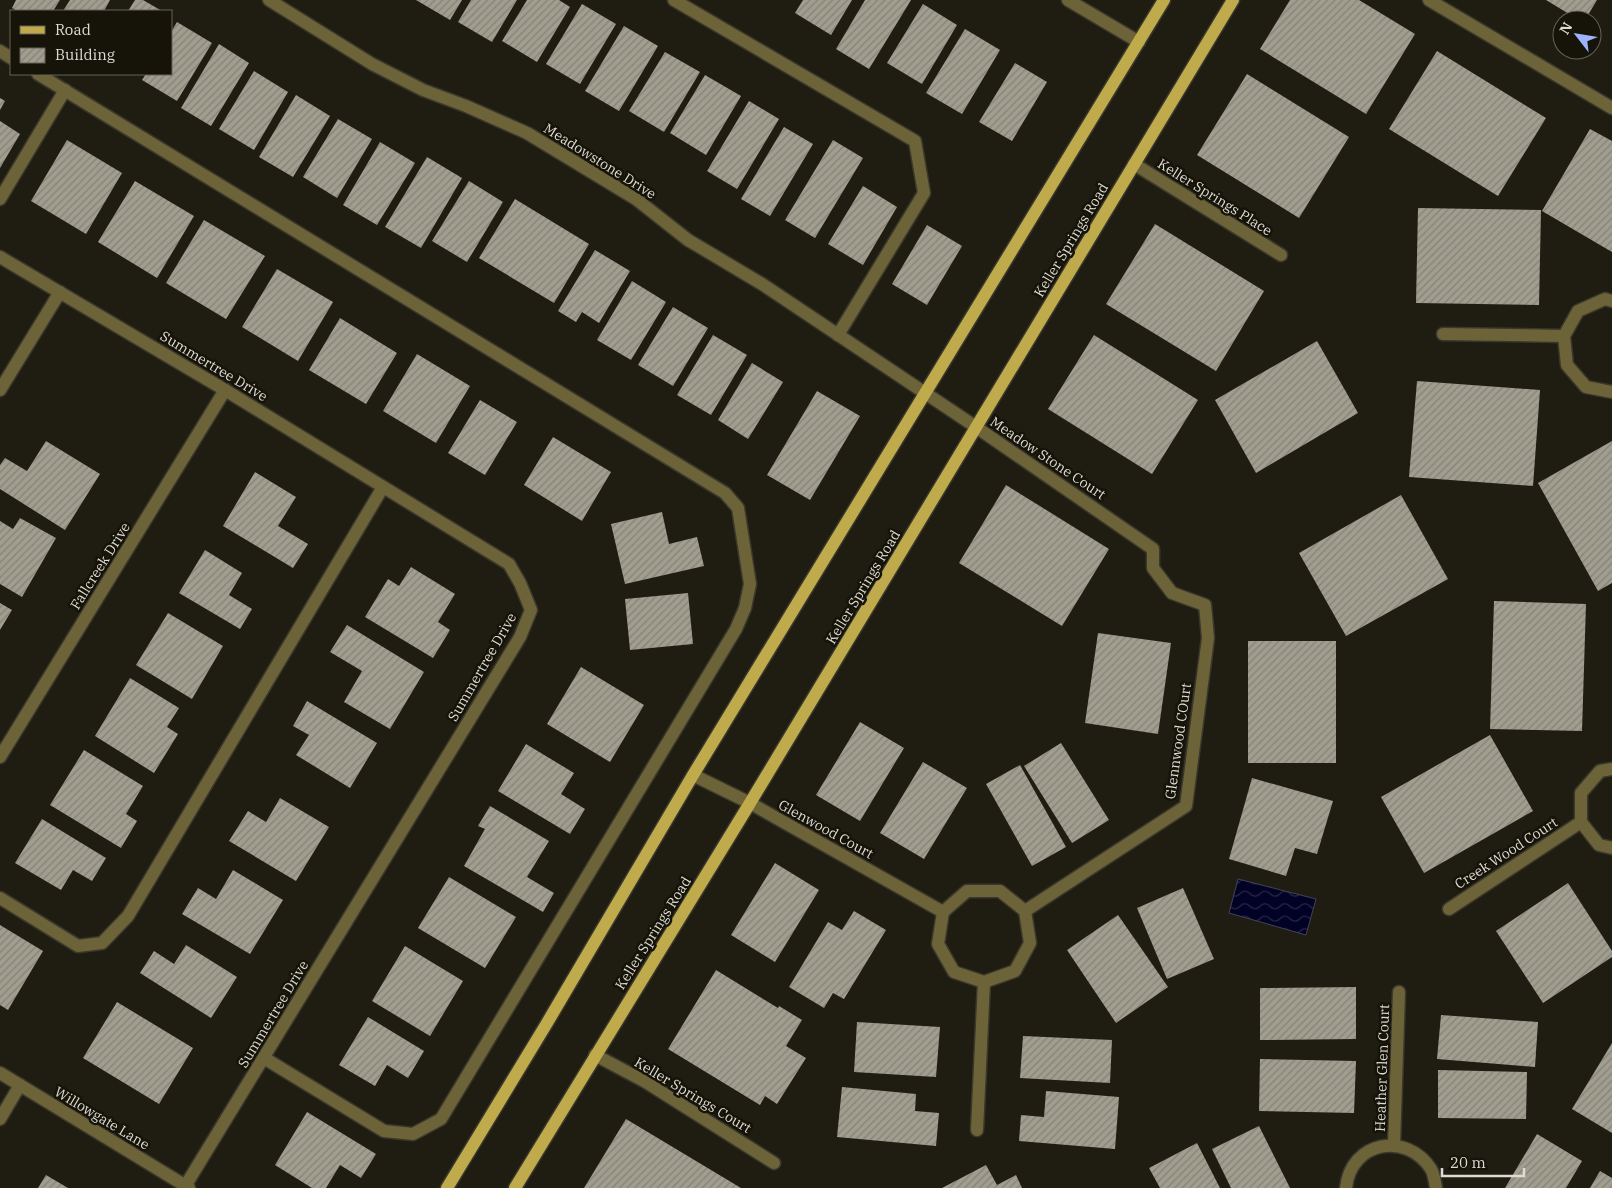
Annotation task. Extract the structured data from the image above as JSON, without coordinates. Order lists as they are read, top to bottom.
{
  "streets": {
    "main road": ["Keller Springs Road"],
    "street": [
      "Meadowstone Drive",
      "Keller Springs Place",
      "Summertree Drive",
      "Meadow Stone Court",
      "Fallcreek Drive",
      "Glennwood COurt",
      "Glenwood Court",
      "Creek Wood Court",
      "Heather Glen Court",
      "Keller Springs Court",
      "Willowgate Lane"
    ]
  },
  "crossings": [
    ["Meadowstone Drive", "Meadow Stone Court"],
    ["Keller Springs Place", "Keller Springs Road"],
    ["Keller Springs Road", "Meadow Stone Court"],
    ["Keller Springs Road", "Glenwood Court"],
    ["Keller Springs Road", "Keller Springs Court"],
    ["Summertree Drive", "Fallcreek Drive"],
    ["Summertree Drive", "Willowgate Lane"],
    ["Meadow Stone Court", "Glennwood COurt"],
    ["Glennwood COurt", "Glenwood Court"]
  ],
  "legend": ["Road", "Building"],
  "scale_bar": "20 m",
  "north": "top left"
}
